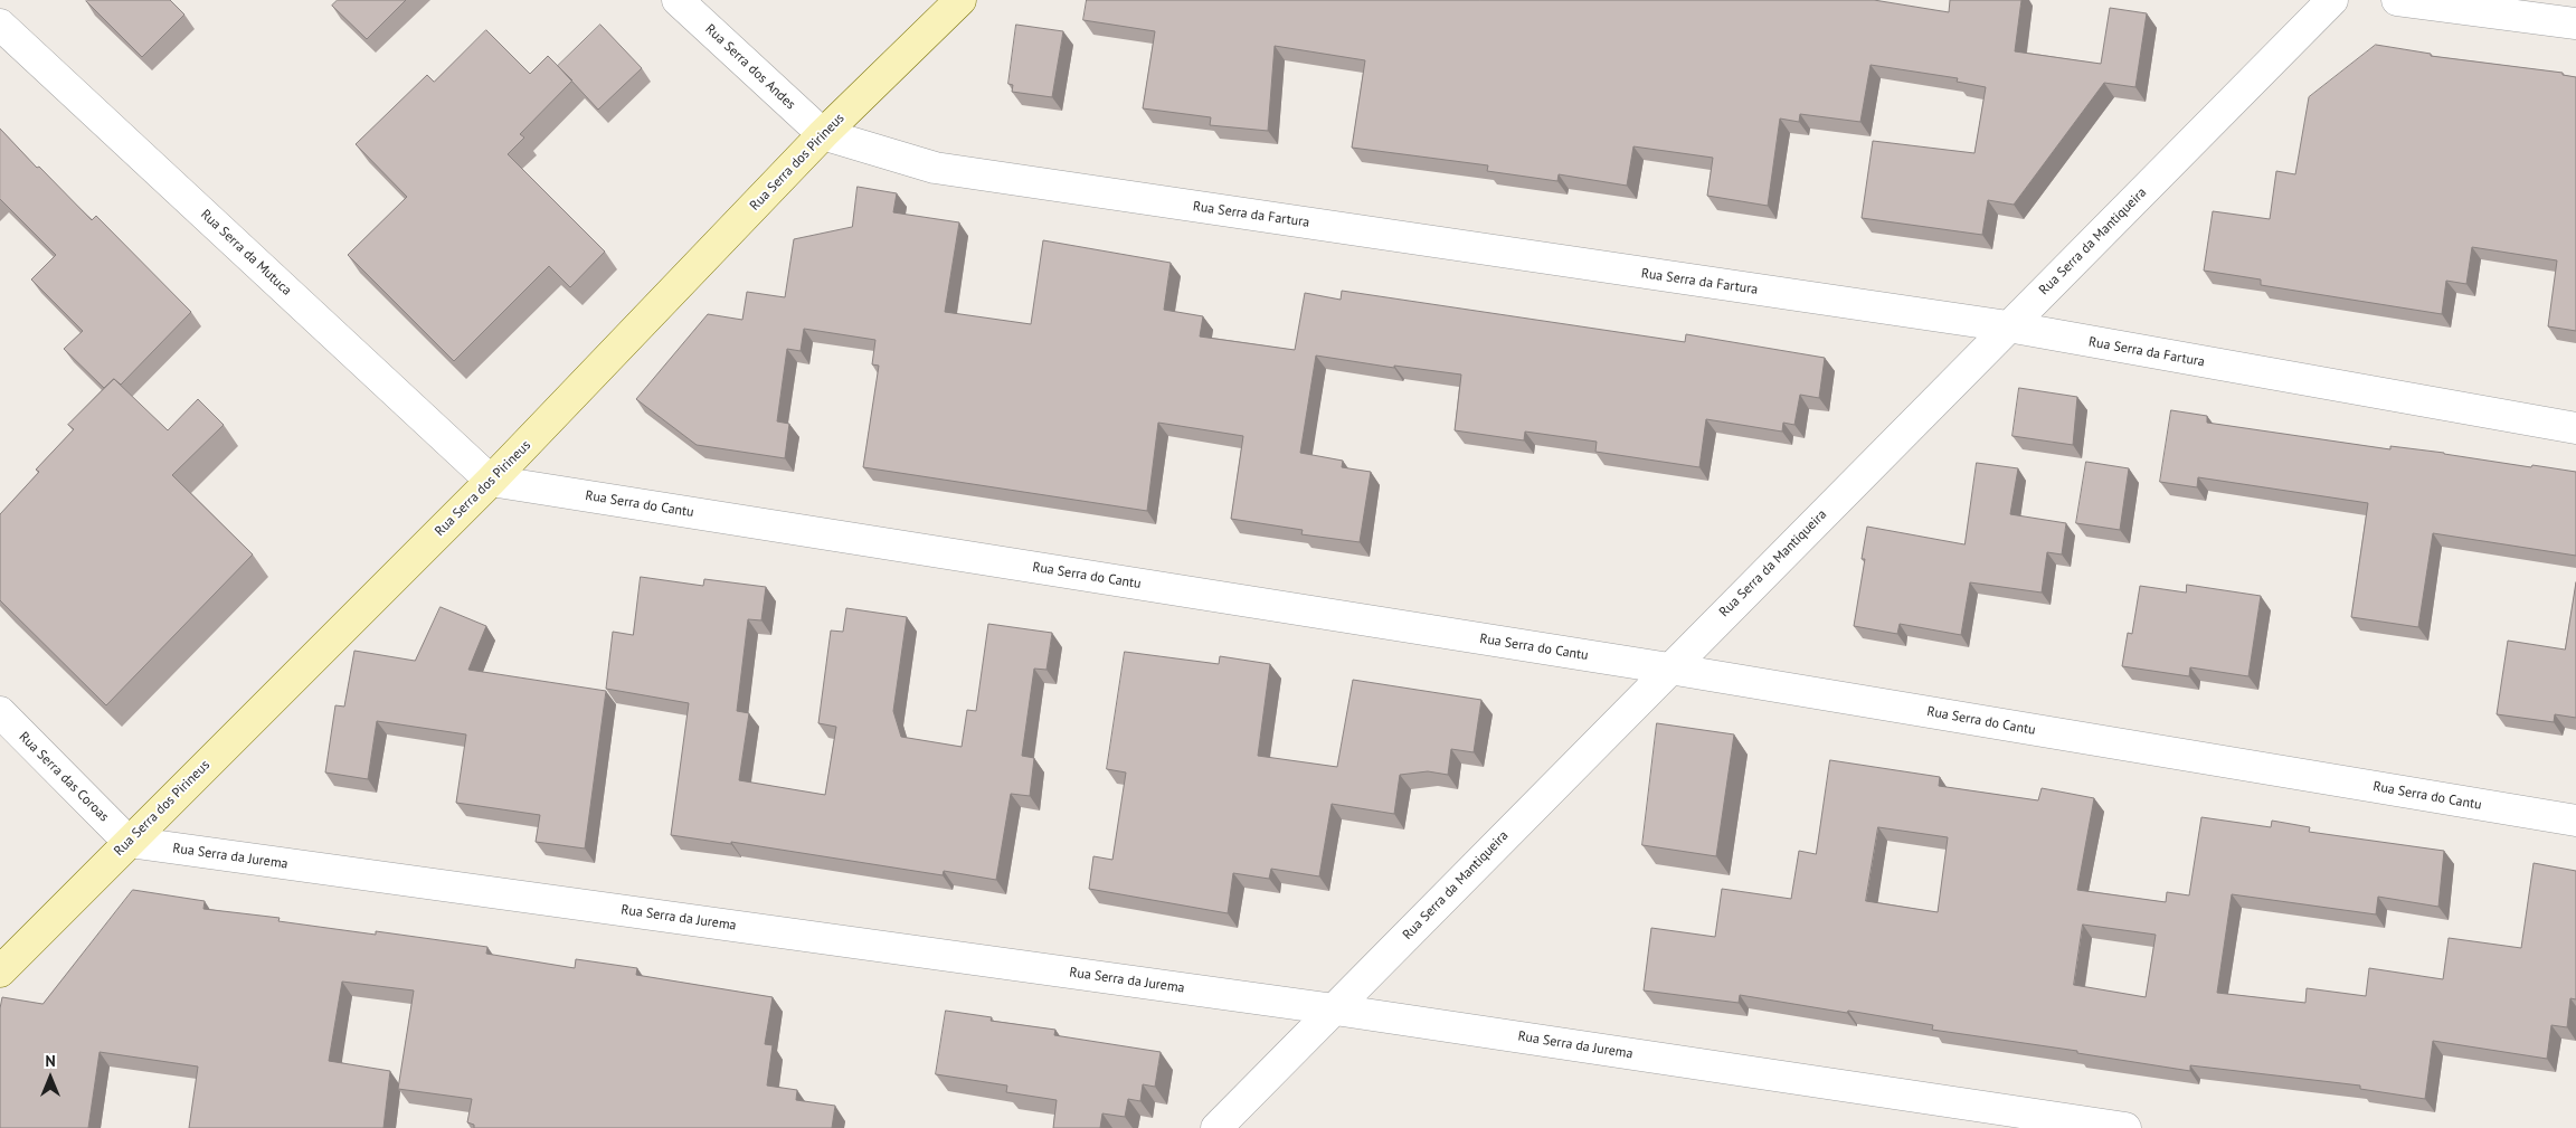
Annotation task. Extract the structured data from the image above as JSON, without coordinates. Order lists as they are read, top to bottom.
{
  "streets": {
    "street": [
      "Rua Serra dos Andes",
      "Rua Serra dos Pirineus",
      "Rua Serra da Fartura",
      "Rua Serra da Mantiqueira",
      "Rua Serra da Mutuca",
      "Rua Serra do Cantu",
      "Rua Serra das Coroas",
      "Rua Serra da Jurema"
    ]
  },
  "crossings": [
    ["Rua Serra dos Andes", "Rua Serra dos Pirineus"],
    ["Rua Serra dos Andes", "Rua Serra da Fartura"],
    ["Rua Serra dos Pirineus", "Rua Serra da Fartura"],
    ["Rua Serra dos Pirineus", "Rua Serra da Mutuca"],
    ["Rua Serra dos Pirineus", "Rua Serra do Cantu"],
    ["Rua Serra dos Pirineus", "Rua Serra das Coroas"],
    ["Rua Serra dos Pirineus", "Rua Serra da Jurema"],
    ["Rua Serra da Fartura", "Rua Serra da Mantiqueira"],
    ["Rua Serra da Mantiqueira", "Rua Serra do Cantu"],
    ["Rua Serra da Mantiqueira", "Rua Serra da Jurema"],
    ["Rua Serra da Mutuca", "Rua Serra do Cantu"],
    ["Rua Serra das Coroas", "Rua Serra da Jurema"]
  ],
  "north": "top"
}
